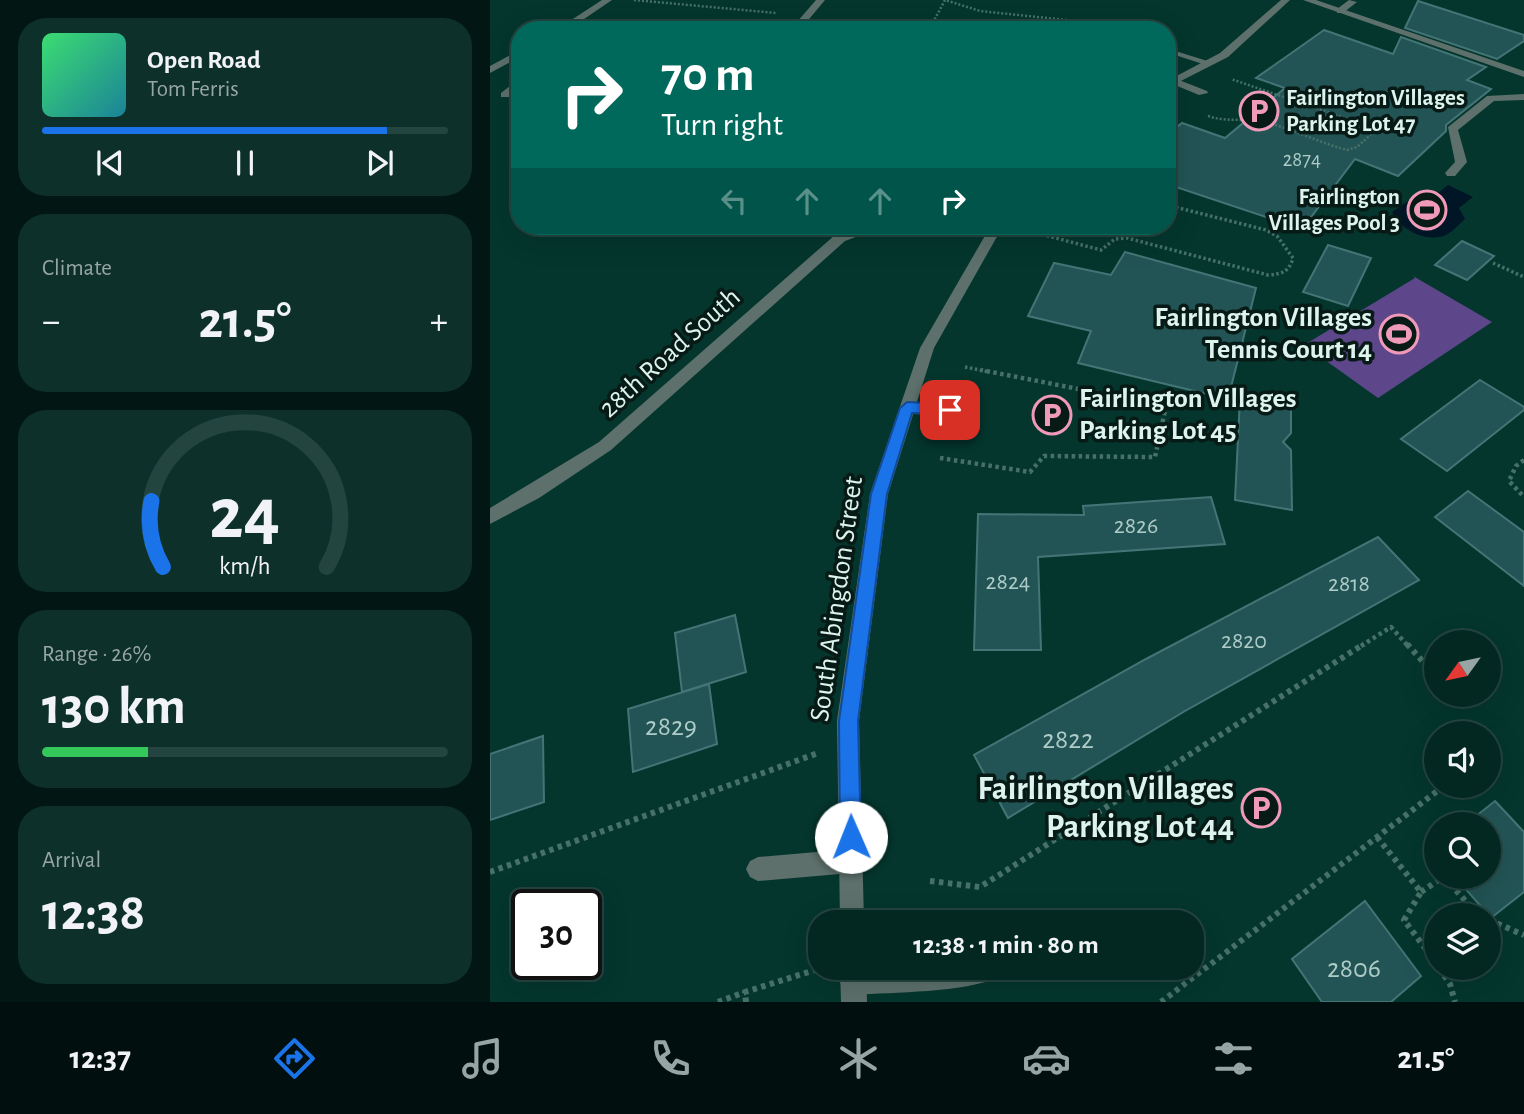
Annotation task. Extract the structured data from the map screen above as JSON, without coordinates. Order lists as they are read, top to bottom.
{
  "streets": {
    "street": ["28th Road South", "South Abingdon Street"]
  },
  "places": {
    "parking": ["Fairlington Villages Parking Lot 47", "Fairlington Villages Parking Lot 45", "Fairlington Villages Parking Lot 44"],
    "sports": ["Fairlington Villages Pool 3", "Fairlington Villages Tennis Court 14"]
  },
  "house_numbers": [
    "2874",
    "2826",
    "2824",
    "2818",
    "2820",
    "2829",
    "2822",
    "2806"
  ],
  "north": "bottom left",
  "page": {
    "turn": ["70 m", "Turn right"],
    "song": ["Open Road", "Tom Ferris"],
    "tile": [
      "Climate",
      ["Range · 26%", "130 km"],
      ["Arrival", "12:38"]
    ],
    "heat": ["−", "21.5°", "+"],
    "limit": "30",
    "trip": "12:38 · 1 min · 80 m",
    "tabs": ["12:37", "21.5°"],
    "gauge": ["24", "km/h"]
  }
}
